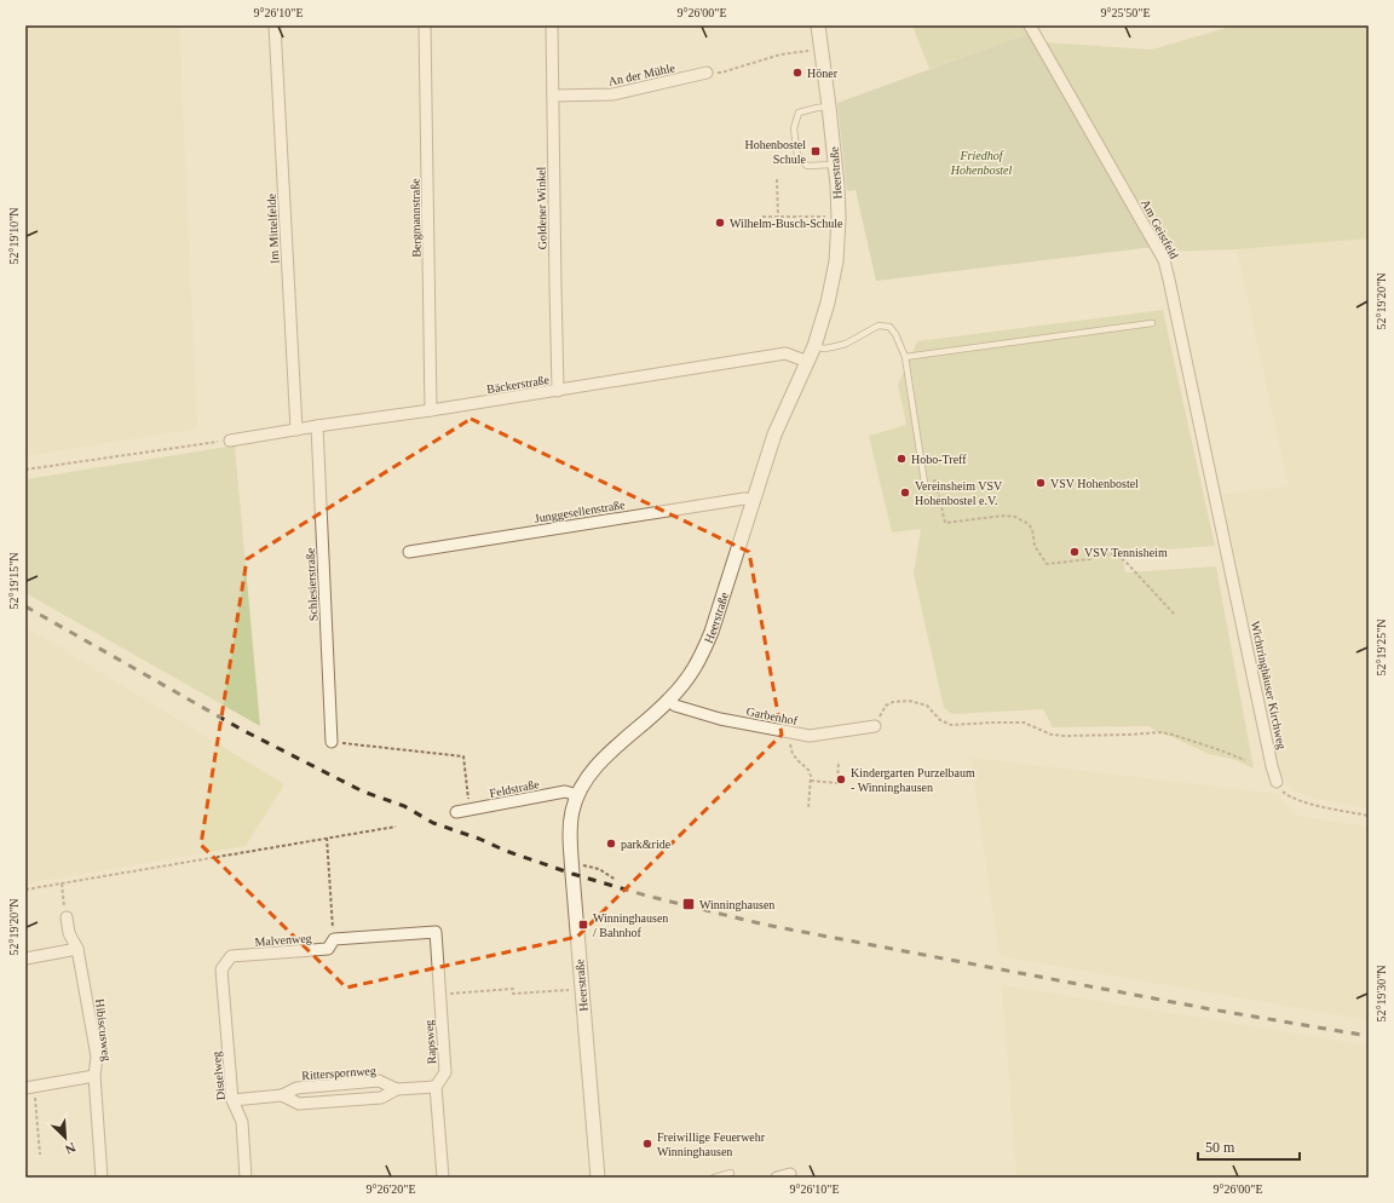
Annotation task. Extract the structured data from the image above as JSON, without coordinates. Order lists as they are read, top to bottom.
{
  "streets": {
    "street": [
      "An der Mühle",
      "Heerstraße",
      "Goldener Winkel",
      "Bergmannstraße",
      "Im Mittelfelde",
      "Am Geistfeld",
      "Bäckerstraße",
      "Junggesellenstraße",
      "Schlesierstraße",
      "Wichtringhäuser Kirchweg",
      "Garbenhof",
      "Feldstraße",
      "Malvenweg",
      "Hibiscusweg",
      "Rapsweg",
      "Ritterspornweg",
      "Distelweg"
    ]
  },
  "crossings": [
    ["An der Mühle", "Goldener Winkel"],
    ["Heerstraße", "Bäckerstraße"],
    ["Heerstraße", "Junggesellenstraße"],
    ["Heerstraße", "Garbenhof"],
    ["Heerstraße", "Feldstraße"],
    ["Goldener Winkel", "Bäckerstraße"],
    ["Bergmannstraße", "Bäckerstraße"],
    ["Im Mittelfelde", "Bäckerstraße"],
    ["Am Geistfeld", "Wichtringhäuser Kirchweg"],
    ["Bäckerstraße", "Schlesierstraße"],
    ["Malvenweg", "Rapsweg"],
    ["Malvenweg", "Distelweg"],
    ["Rapsweg", "Ritterspornweg"],
    ["Ritterspornweg", "Distelweg"]
  ],
  "parks": ["Friedhof Hohenbostel"],
  "places": {
    "other": [
      "Höner",
      "Wilhelm-Busch-Schule",
      "Hobo-Treff",
      "VSV Hohenbostel",
      "Vereinsheim VSV Hohenbostel e.V.",
      "VSV Tennisheim",
      "Kindergarten Purzelbaum - Winninghausen",
      "park&ride",
      "Freiwillige Feuerwehr Winninghausen"
    ],
    "transit": ["Hohenbostel Schule", "Winninghausen", "Winninghausen / Bahnhof"]
  },
  "scale_bar": "50 m",
  "north": "bottom right",
  "coordinates": [
    "9°26'10\"E",
    "9°26'00\"E",
    "9°25'50\"E",
    "52°19'10\"N",
    "52°19'20\"N",
    "52°19'15\"N",
    "52°19'25\"N",
    "52°19'30\"N",
    "9°26'20\"E"
  ]
}
